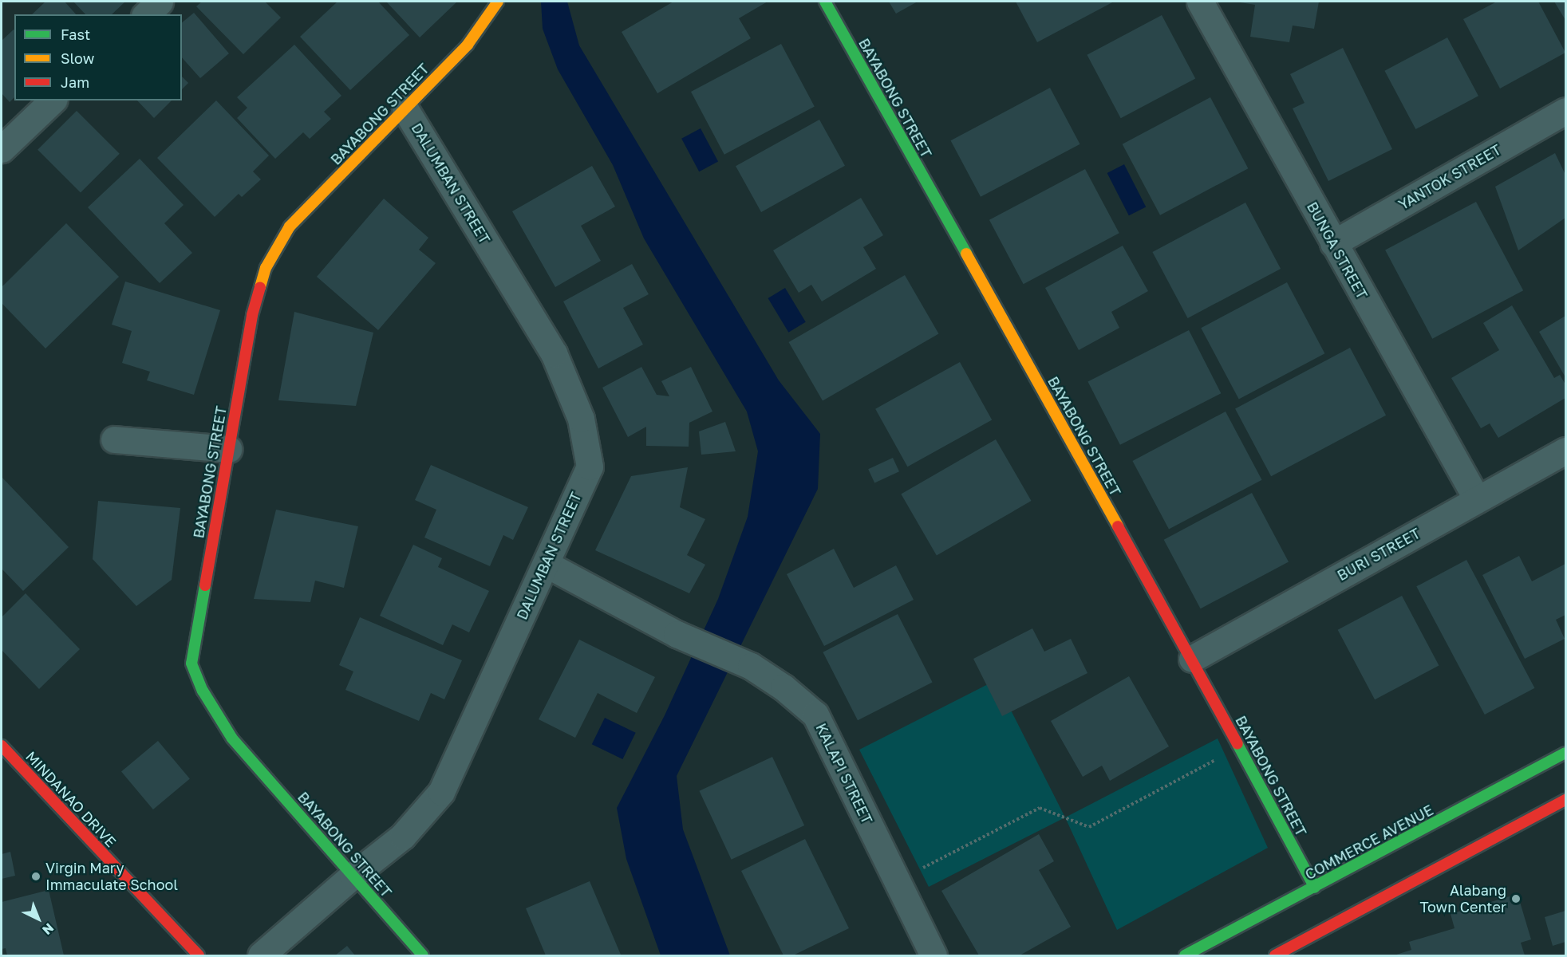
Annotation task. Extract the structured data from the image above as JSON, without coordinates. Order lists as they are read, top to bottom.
{
  "streets": {
    "street": [
      "BAYABONG STREET",
      "YANTOK STREET",
      "DALUMBAN STREET",
      "BUNGA STREET",
      "BURI STREET",
      "KALAPI STREET",
      "MINDANAO DRIVE",
      "COMMERCE AVENUE"
    ]
  },
  "crossings": [
    ["BAYABONG STREET", "DALUMBAN STREET"],
    ["BAYABONG STREET", "BURI STREET"],
    ["BAYABONG STREET", "COMMERCE AVENUE"],
    ["YANTOK STREET", "BUNGA STREET"],
    ["DALUMBAN STREET", "KALAPI STREET"],
    ["BUNGA STREET", "BURI STREET"]
  ],
  "places": ["Virgin Mary Immaculate School", "Alabang Town Center"],
  "legend": ["Fast", "Slow", "Jam"],
  "north": "bottom right"
}
